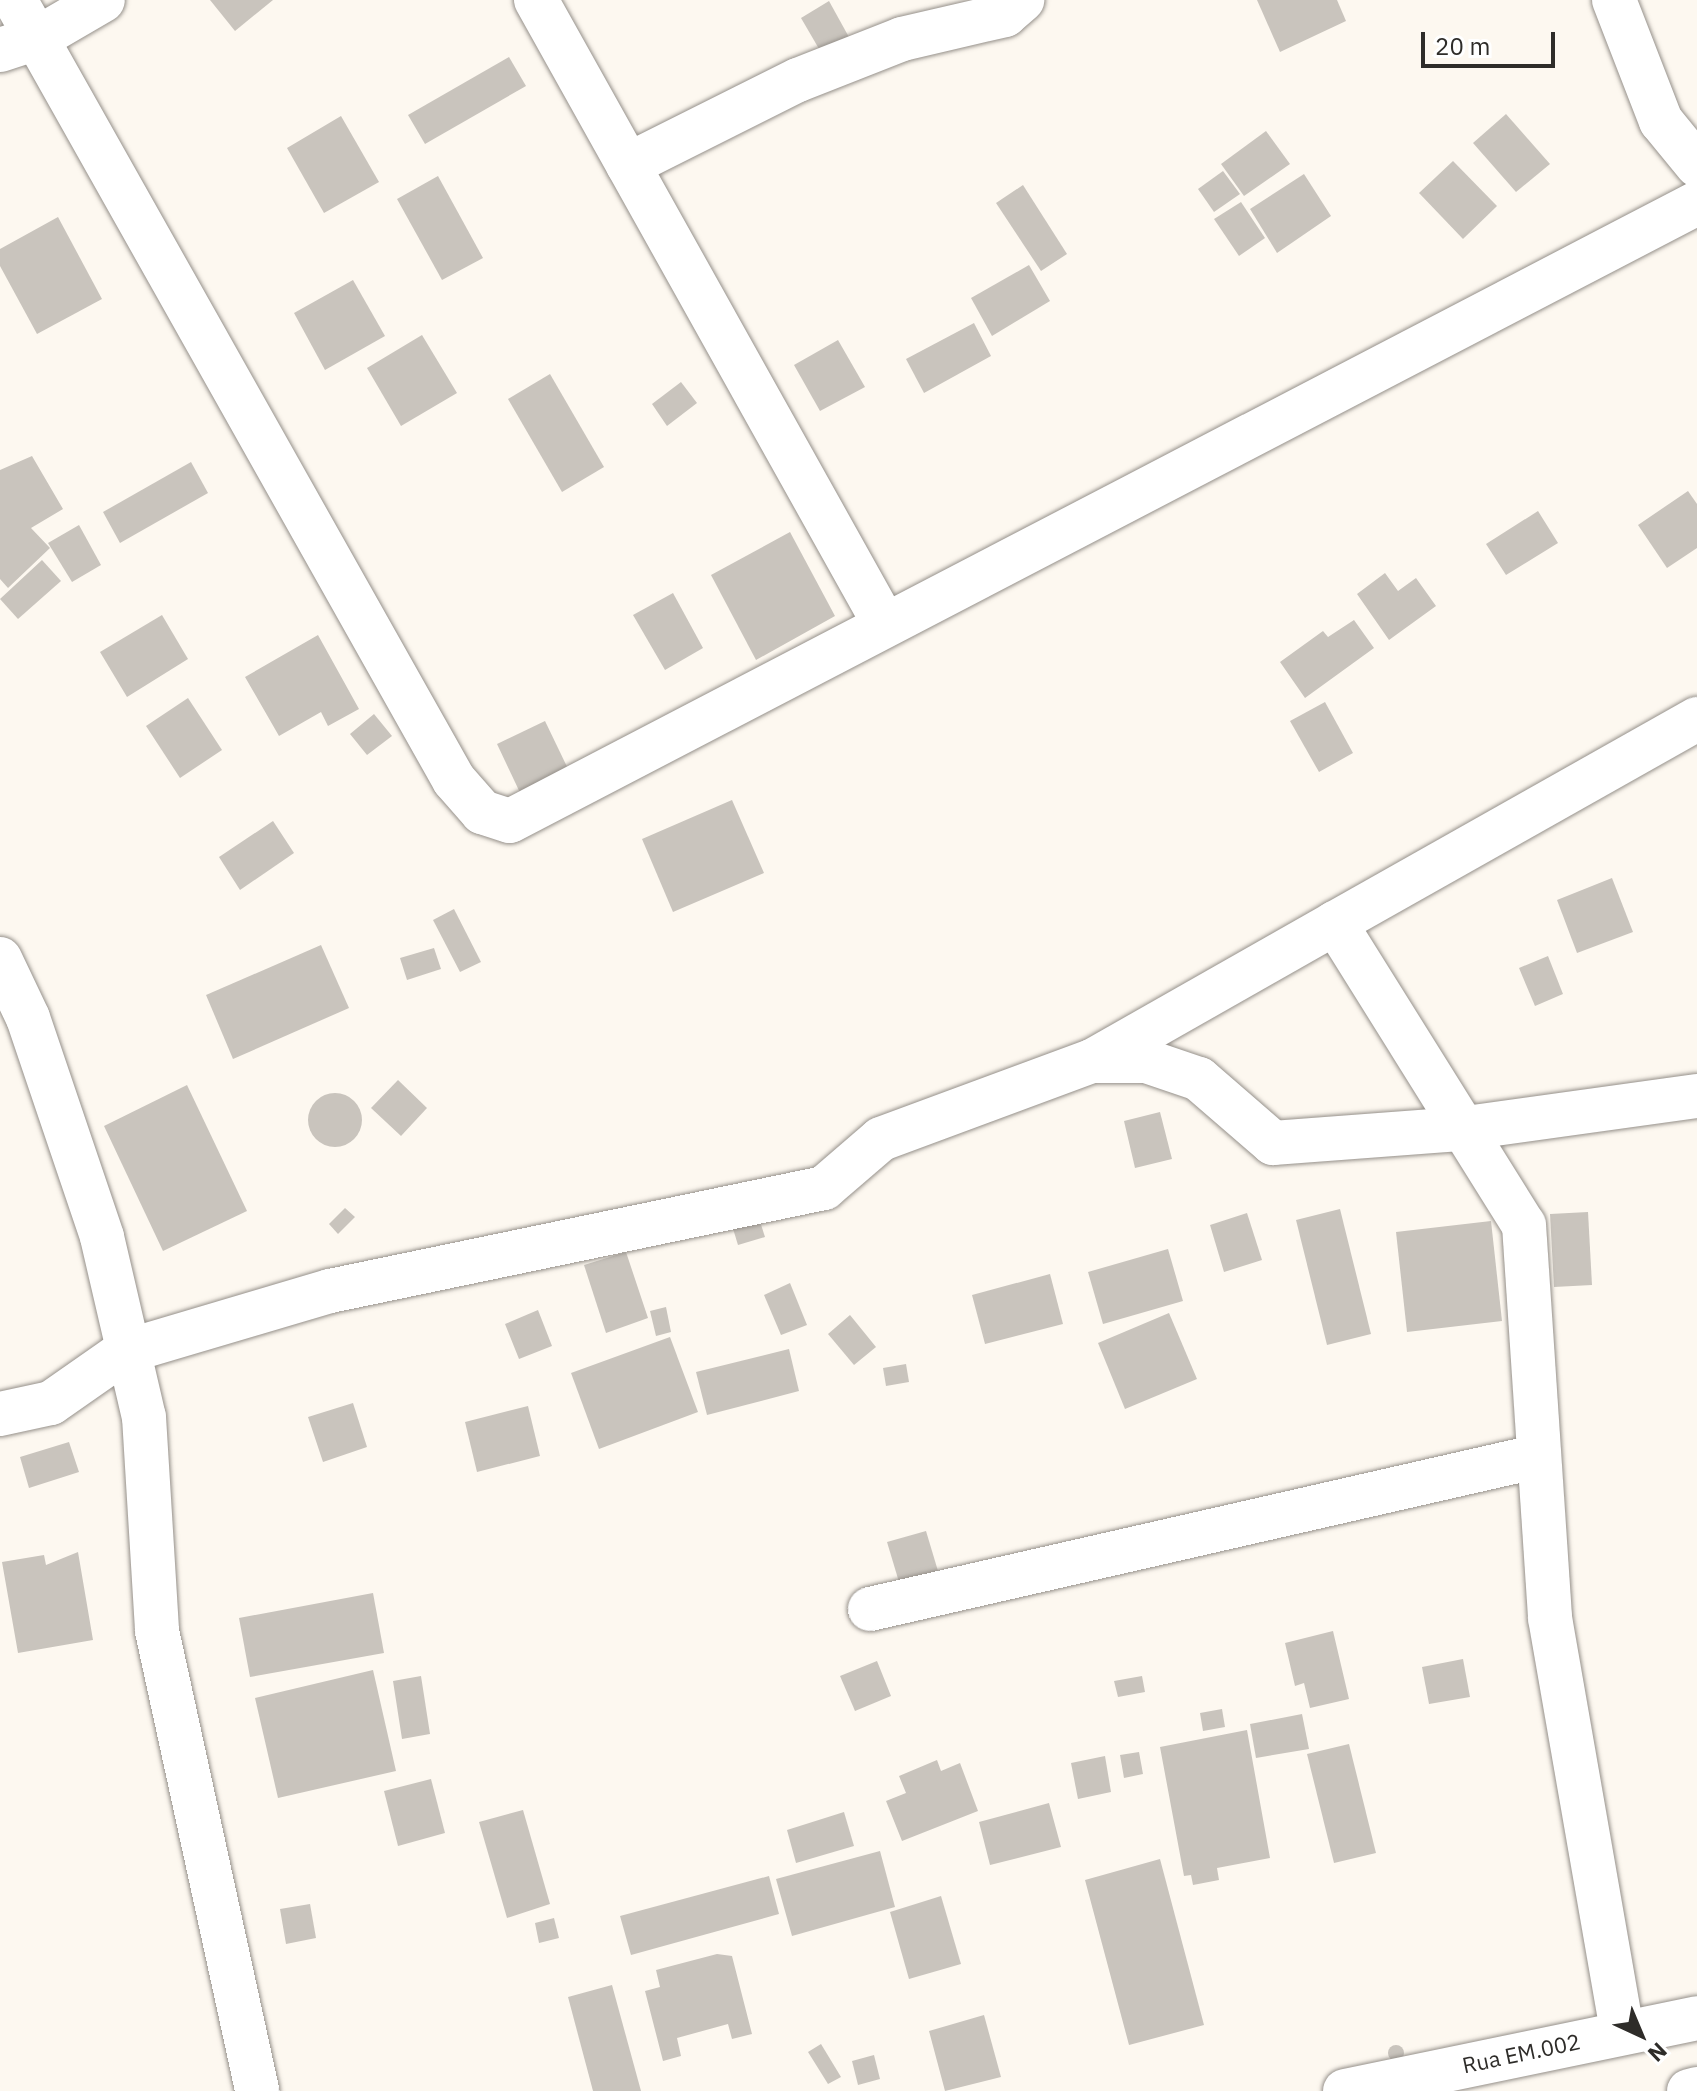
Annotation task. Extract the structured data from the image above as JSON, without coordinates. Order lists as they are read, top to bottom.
{
  "streets": {
    "street": ["Rua EM.002"]
  },
  "scale_bar": "20 m",
  "north": "bottom right"
}
